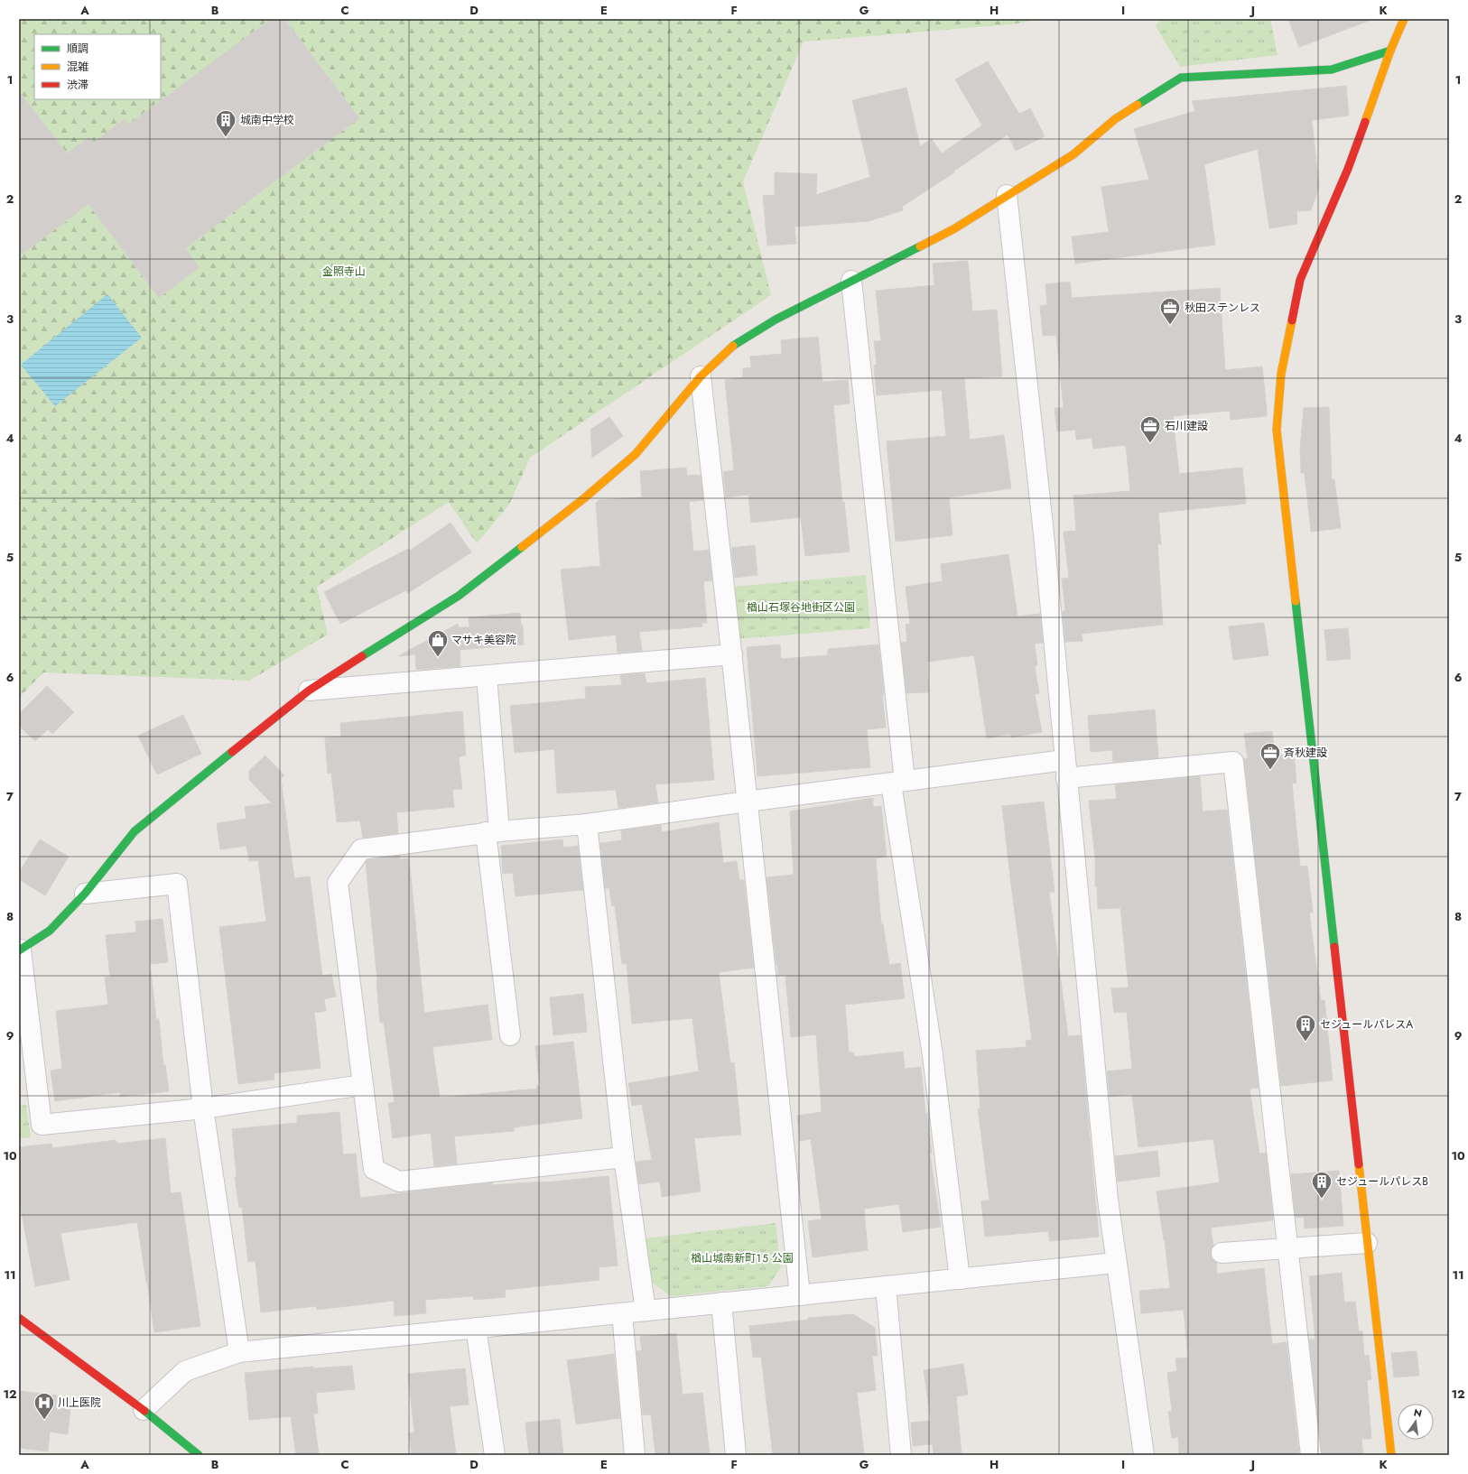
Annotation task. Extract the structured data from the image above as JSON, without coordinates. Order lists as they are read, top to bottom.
{
  "parks": ["金照寺山", "楢山石塚谷地街区公園", "楢山城南新町１５ 公園"],
  "places": {
    "building": ["城南中学校", "セジュールパレスA", "セジュールパレスB"],
    "office": ["秋田ステンレス", "石川建設", "斉秋建設"],
    "shop": ["マサキ美容院"],
    "hospital": ["川上医院"]
  },
  "legend": ["順調", "混雑", "渋滞"],
  "north": "top",
  "grid": {
    "columns": [
      "A",
      "B",
      "C",
      "D",
      "E",
      "F",
      "G",
      "H",
      "I",
      "J",
      "K"
    ],
    "rows": [
      "1",
      "2",
      "3",
      "4",
      "5",
      "6",
      "7",
      "8",
      "9",
      "10",
      "11",
      "12"
    ]
  }
}
